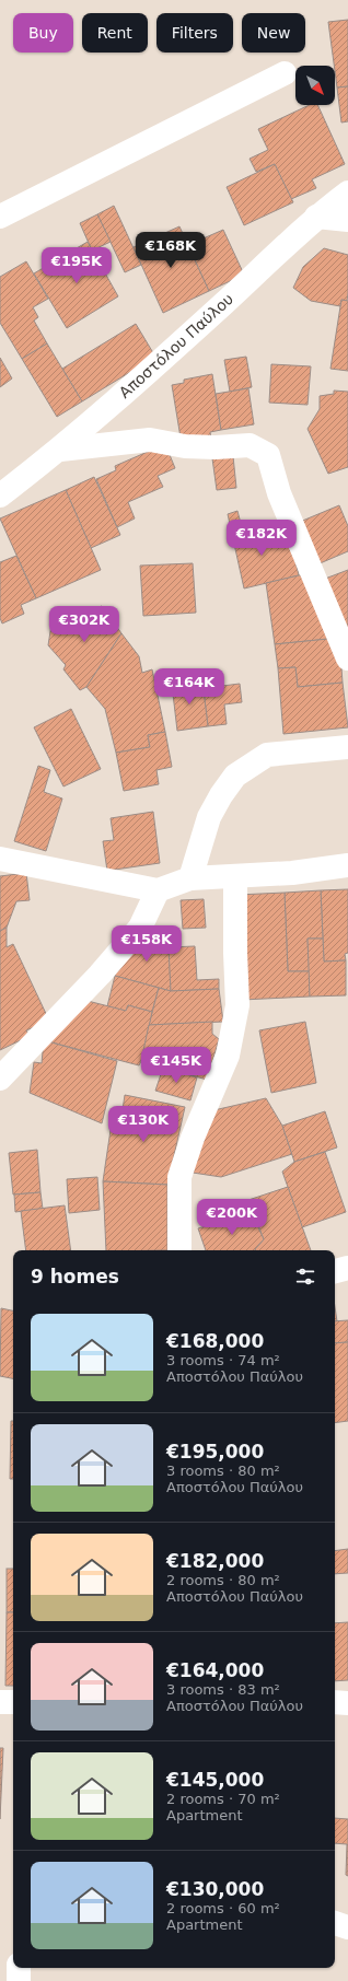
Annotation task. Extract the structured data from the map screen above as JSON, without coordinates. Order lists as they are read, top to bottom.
{
  "streets": {
    "street": ["Αποστόλου Παύλου"]
  },
  "north": "bottom right",
  "page": {
    "chip": [
      "Buy",
      "Rent",
      "Filters",
      "New"
    ],
    "price": [
      "€168K",
      "€195K",
      "€182K",
      "€302K",
      "€164K",
      "€158K",
      "€145K",
      "€130K",
      "€200K"
    ],
    "heading": "9 homes",
    "list": [
      {
        "name": "€168,000",
        "note": "3 rooms · 74 m² · Αποστόλου Παύλου"
      },
      {
        "name": "€195,000",
        "note": "3 rooms · 80 m² · Αποστόλου Παύλου"
      },
      {
        "name": "€182,000",
        "note": "2 rooms · 80 m² · Αποστόλου Παύλου"
      },
      {
        "name": "€164,000",
        "note": "3 rooms · 83 m² · Αποστόλου Παύλου"
      },
      {
        "name": "€145,000",
        "note": "2 rooms · 70 m² · Apartment"
      },
      {
        "name": "€130,000",
        "note": "2 rooms · 60 m² · Apartment"
      }
    ]
  }
}
